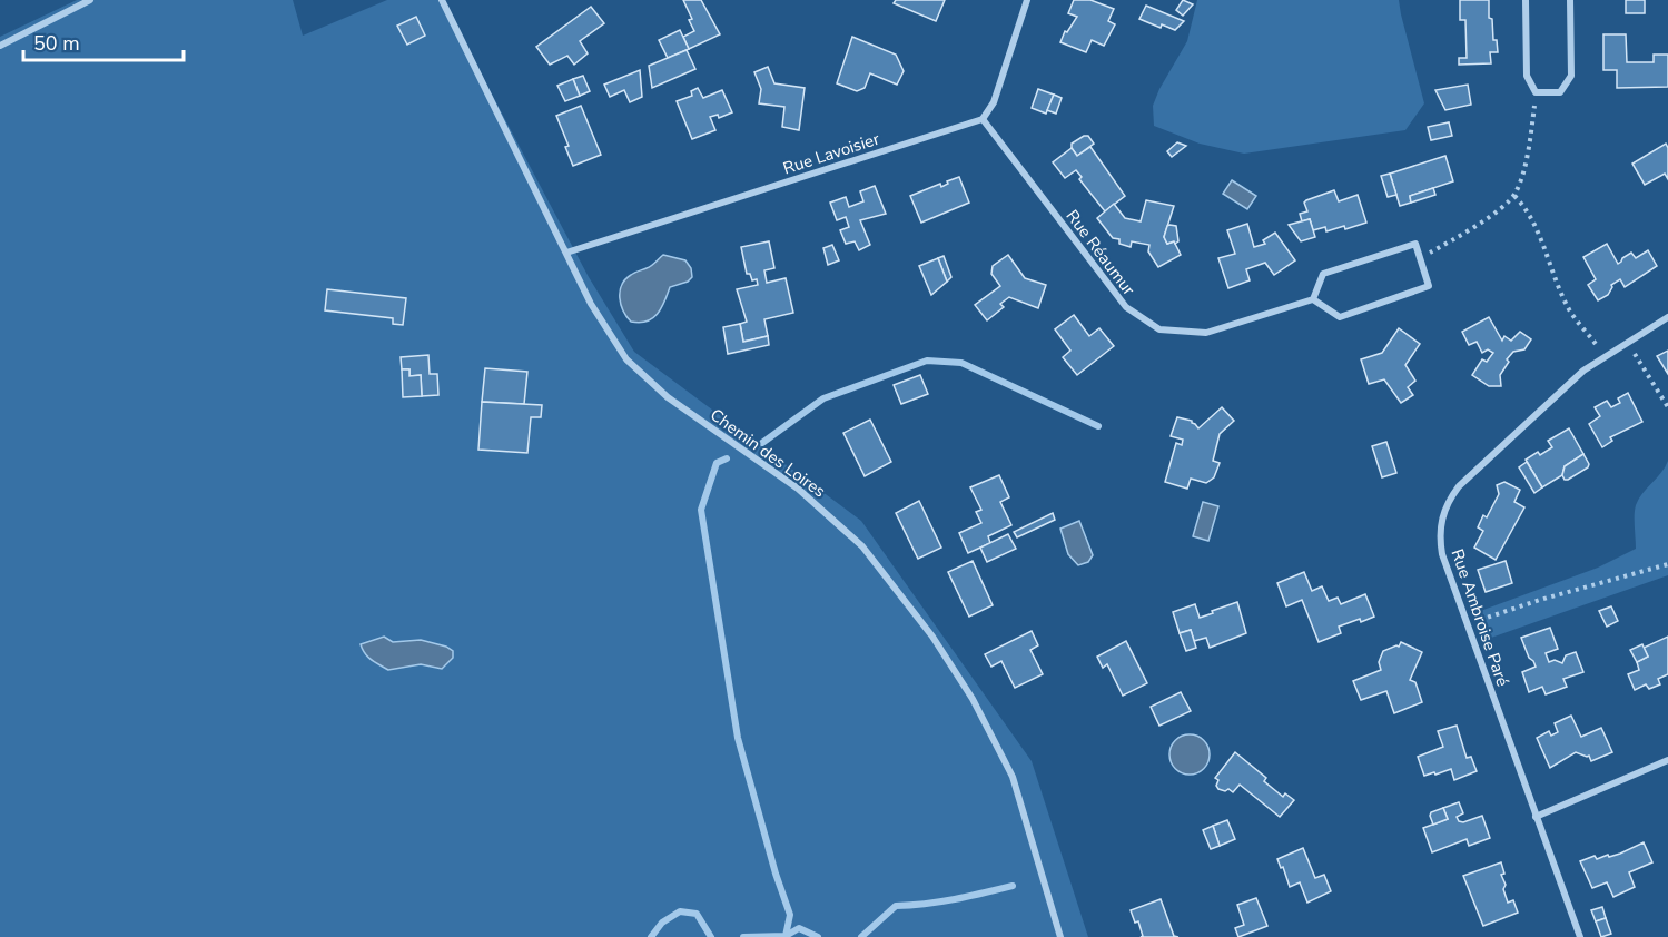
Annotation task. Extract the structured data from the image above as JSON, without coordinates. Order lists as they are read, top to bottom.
{
  "streets": {
    "street": [
      "Rue Lavoisier",
      "Rue Réaumur",
      "Chemin des Loires",
      "Rue Ambroise Paré"
    ]
  },
  "crossings": [
    ["Rue Lavoisier", "Rue Réaumur"],
    ["Rue Lavoisier", "Chemin des Loires"]
  ],
  "scale_bar": "50 m"
}
